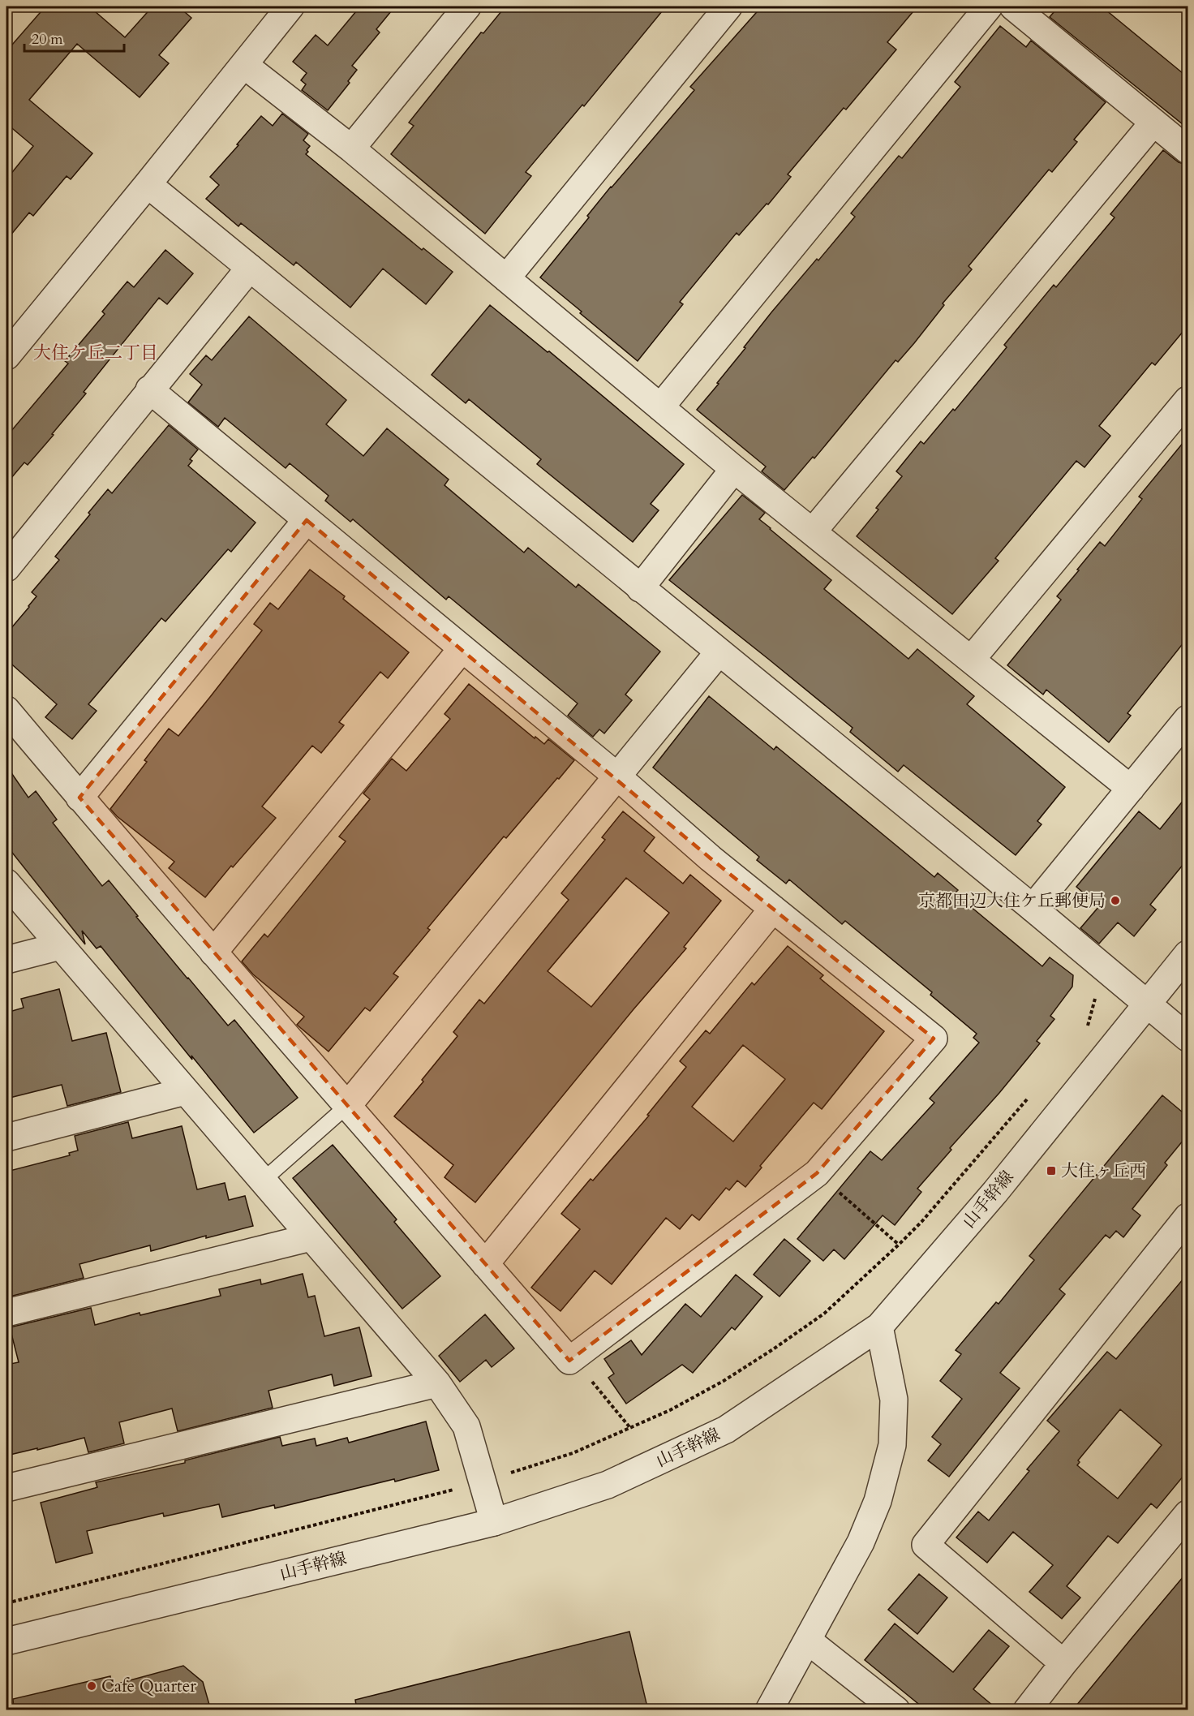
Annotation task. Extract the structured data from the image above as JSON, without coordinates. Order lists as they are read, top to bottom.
{
  "streets": {
    "street": ["山手幹線"]
  },
  "districts": ["大住ケ丘二丁目"],
  "places": {
    "other": ["京都田辺大住ケ丘郵便局", "Cafe Quarter"],
    "transit": ["大住ヶ丘西"]
  },
  "scale_bar": "20 m"
}
